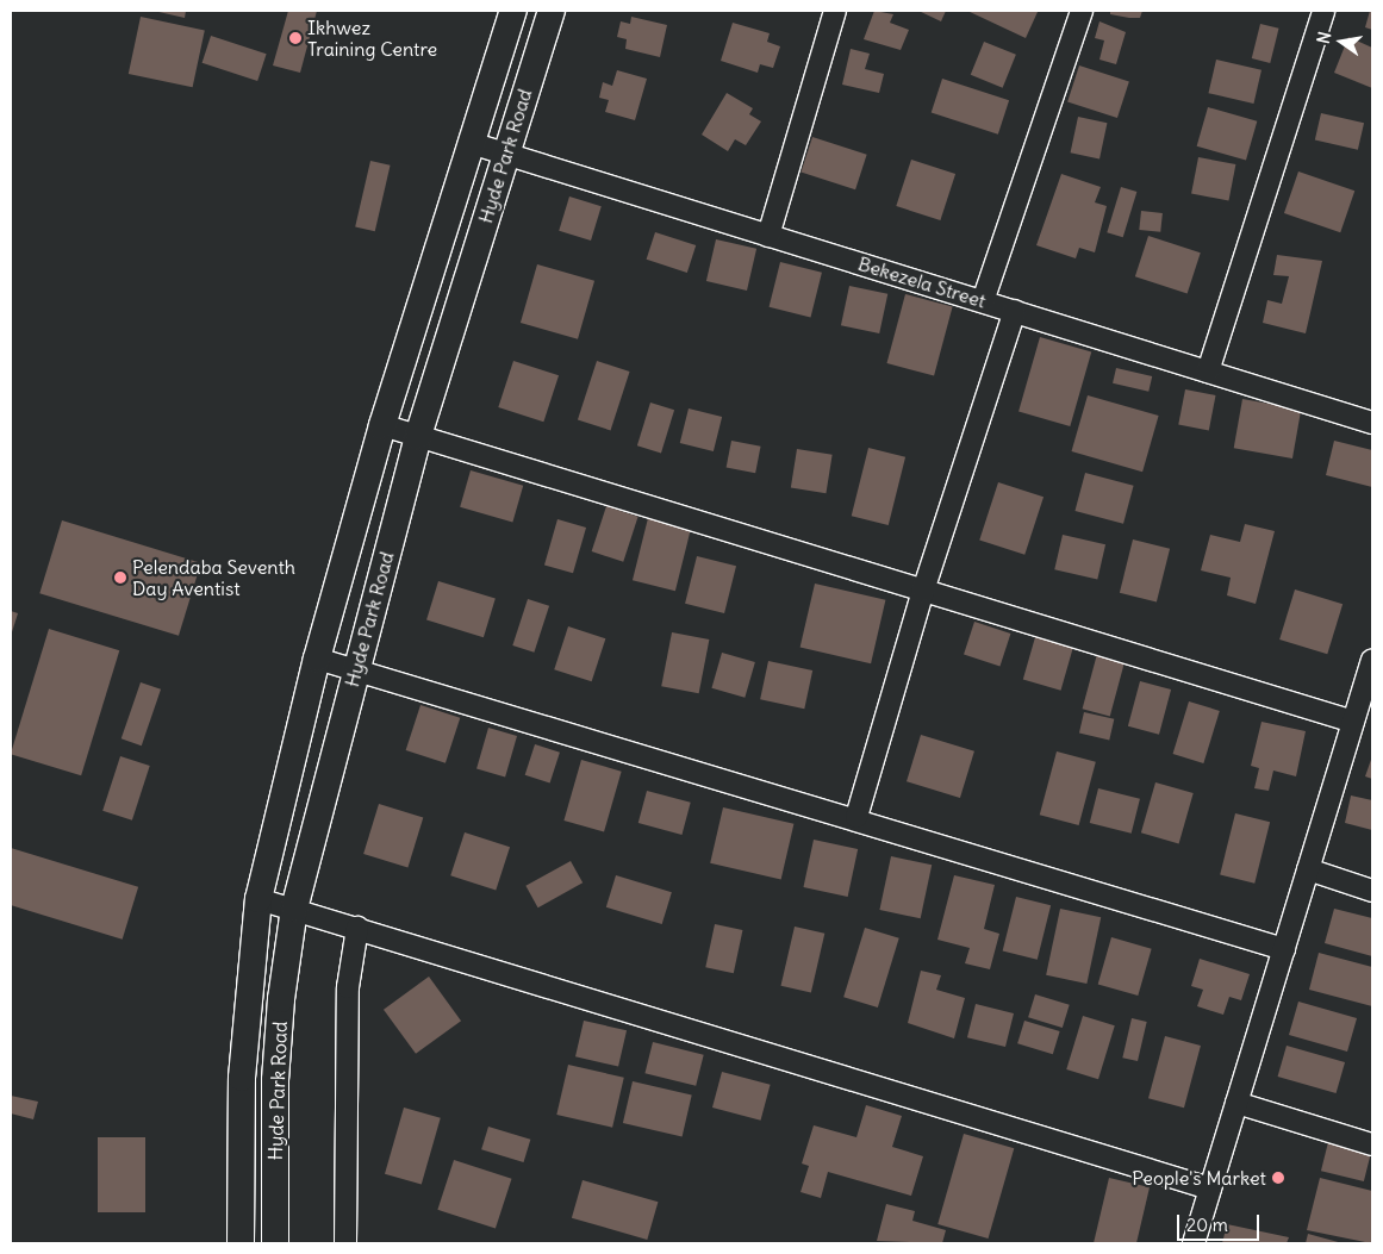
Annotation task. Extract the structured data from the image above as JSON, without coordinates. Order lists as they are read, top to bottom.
{
  "streets": {
    "street": ["Hyde Park Road", "Bekezela Street"]
  },
  "crossings": [
    ["Hyde Park Road", "Bekezela Street"]
  ],
  "places": ["Ikhwez Training Centre", "Pelendaba Seventh Day Aventist", "People's Market"],
  "scale_bar": "20 m",
  "north": "left"
}
